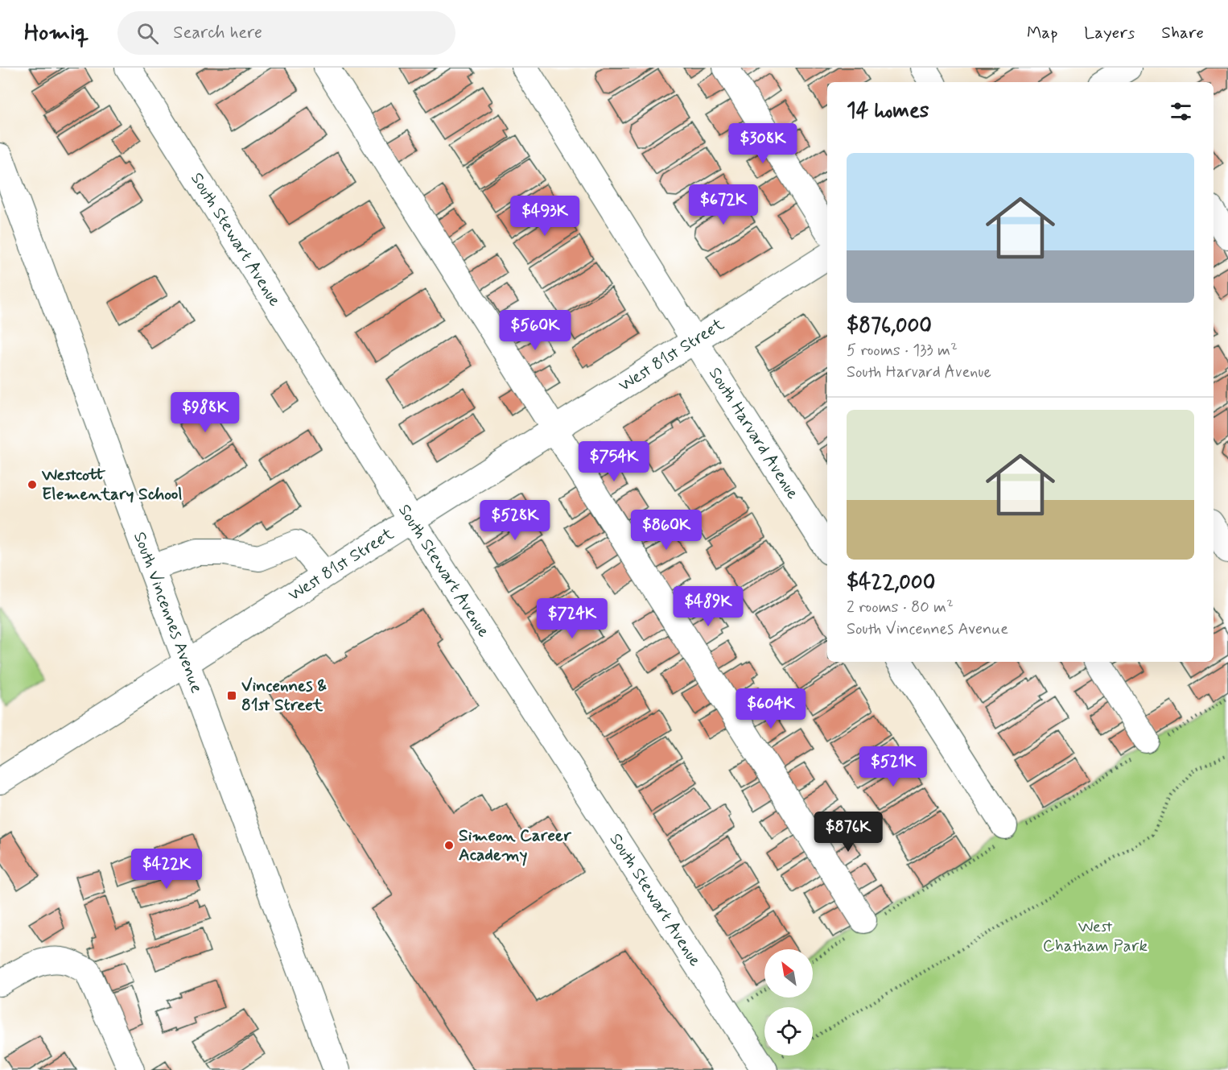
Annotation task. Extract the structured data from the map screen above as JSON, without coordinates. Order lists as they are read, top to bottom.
{
  "streets": {
    "street": [
      "South Stewart Avenue",
      "West 81st Street",
      "South Harvard Avenue",
      "South Vincennes Avenue"
    ]
  },
  "crossings": [
    ["South Stewart Avenue", "West 81st Street"],
    ["West 81st Street", "South Harvard Avenue"],
    ["West 81st Street", "South Vincennes Avenue"]
  ],
  "parks": ["West Chatham Park"],
  "places": {
    "other": ["Westcott Elementary School", "Simeon Career Academy"],
    "transit": ["Vincennes & 81st Street"]
  },
  "north": "top left",
  "page": {
    "header": "Homiq",
    "search": "Search here",
    "nav": ["Map", "Layers", "Share"],
    "heading": "14 homes",
    "price": [
      "$308K",
      "$672K",
      "$493K",
      "$560K",
      "$988K",
      "$754K",
      "$528K",
      "$860K",
      "$489K",
      "$724K",
      "$604K",
      "$521K",
      "$876K",
      "$422K"
    ],
    "list": [
      {
        "name": "$876,000",
        "note": "5 rooms · 133 m² · South Harvard Avenue"
      },
      {
        "name": "$422,000",
        "note": "2 rooms · 80 m² · South Vincennes Avenue"
      }
    ]
  }
}
